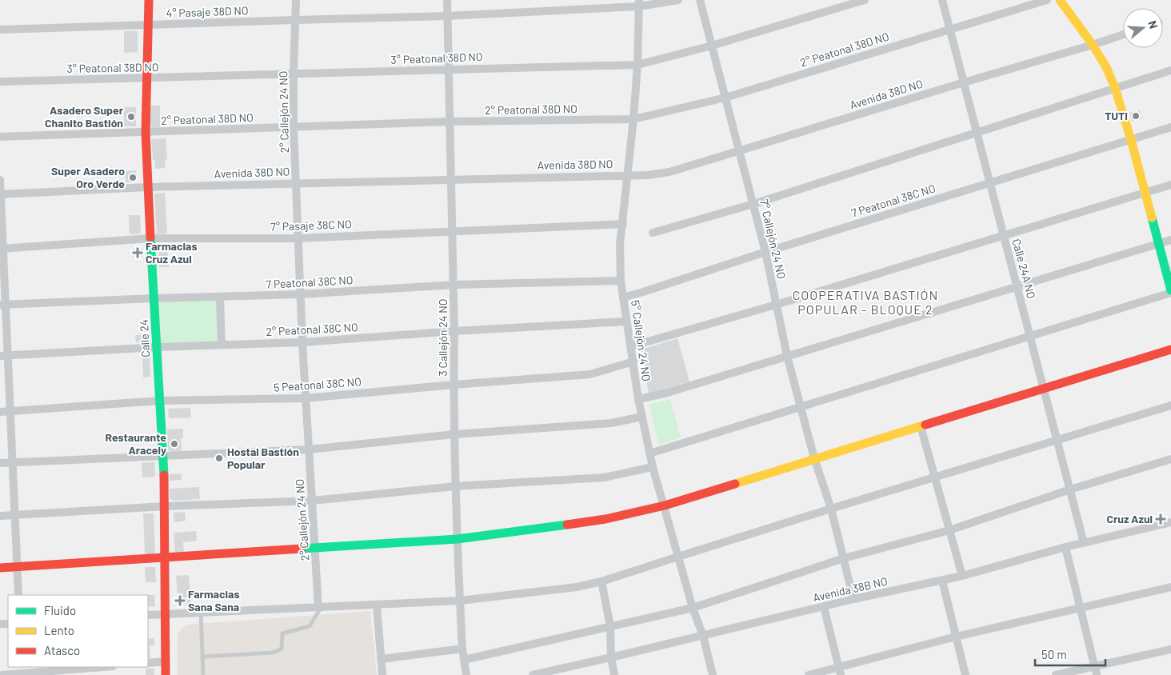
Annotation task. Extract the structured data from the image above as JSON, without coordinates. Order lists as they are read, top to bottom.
{
  "streets": {
    "street": [
      "4° Pasaje 38D NO",
      "2° Peatonal 38D NO",
      "3° Peatonal 38D NO",
      "Avenida 38D NO",
      "2° Callejón 24 NO",
      "7 Peatonal 38C NO",
      "7° Pasaje 38C NO",
      "7° Callejón 24 NO",
      "Calle 24A NO",
      "2° Peatonal 38C NO",
      "3 Callejón 24 NO",
      "Calle 24",
      "5° Callejón 24 NO",
      "5 Peatonal 38C NO",
      "Avenida 38B NO"
    ]
  },
  "crossings": [
    ["4° Pasaje 38D NO", "2° Callejón 24 NO"],
    ["4° Pasaje 38D NO", "3 Callejón 24 NO"],
    ["4° Pasaje 38D NO", "Calle 24"],
    ["4° Pasaje 38D NO", "5° Callejón 24 NO"],
    ["2° Peatonal 38D NO", "2° Callejón 24 NO"],
    ["2° Peatonal 38D NO", "7° Callejón 24 NO"],
    ["2° Peatonal 38D NO", "Calle 24A NO"],
    ["2° Peatonal 38D NO", "3 Callejón 24 NO"],
    ["2° Peatonal 38D NO", "Calle 24"],
    ["2° Peatonal 38D NO", "5° Callejón 24 NO"],
    ["3° Peatonal 38D NO", "2° Callejón 24 NO"],
    ["3° Peatonal 38D NO", "7° Callejón 24 NO"],
    ["3° Peatonal 38D NO", "3 Callejón 24 NO"],
    ["3° Peatonal 38D NO", "Calle 24"],
    ["3° Peatonal 38D NO", "5° Callejón 24 NO"],
    ["Avenida 38D NO", "2° Callejón 24 NO"],
    ["Avenida 38D NO", "7° Callejón 24 NO"],
    ["Avenida 38D NO", "Calle 24A NO"],
    ["Avenida 38D NO", "3 Callejón 24 NO"],
    ["Avenida 38D NO", "Calle 24"],
    ["Avenida 38D NO", "5° Callejón 24 NO"],
    ["2° Callejón 24 NO", "7 Peatonal 38C NO"],
    ["2° Callejón 24 NO", "7° Pasaje 38C NO"],
    ["2° Callejón 24 NO", "2° Peatonal 38C NO"],
    ["2° Callejón 24 NO", "5 Peatonal 38C NO"],
    ["7 Peatonal 38C NO", "7° Callejón 24 NO"],
    ["7 Peatonal 38C NO", "Calle 24A NO"],
    ["7 Peatonal 38C NO", "3 Callejón 24 NO"],
    ["7 Peatonal 38C NO", "Calle 24"],
    ["7 Peatonal 38C NO", "5° Callejón 24 NO"],
    ["7° Pasaje 38C NO", "3 Callejón 24 NO"],
    ["7° Pasaje 38C NO", "Calle 24"],
    ["7° Pasaje 38C NO", "5° Callejón 24 NO"],
    ["7° Callejón 24 NO", "Avenida 38B NO"],
    ["Calle 24A NO", "Avenida 38B NO"],
    ["2° Peatonal 38C NO", "3 Callejón 24 NO"],
    ["2° Peatonal 38C NO", "Calle 24"],
    ["2° Peatonal 38C NO", "5° Callejón 24 NO"],
    ["3 Callejón 24 NO", "5 Peatonal 38C NO"],
    ["Calle 24", "5 Peatonal 38C NO"],
    ["5° Callejón 24 NO", "5 Peatonal 38C NO"],
    ["5° Callejón 24 NO", "Avenida 38B NO"]
  ],
  "districts": ["COOPERATIVA BASTIÓN POPULAR - BLOQUE 2"],
  "places": {
    "other": [
      "TUTI",
      "Asadero Super Chanito Bastión",
      "Super Asadero Oro Verde",
      "Restaurante Aracely",
      "Hostal Bastión Popular"
    ],
    "health": ["Farmacias Cruz Azul", "Cruz Azul", "Farmacias Sana Sana"]
  },
  "legend": ["Fluido", "Lento", "Atasco"],
  "scale_bar": "50 m",
  "north": "right"
}
